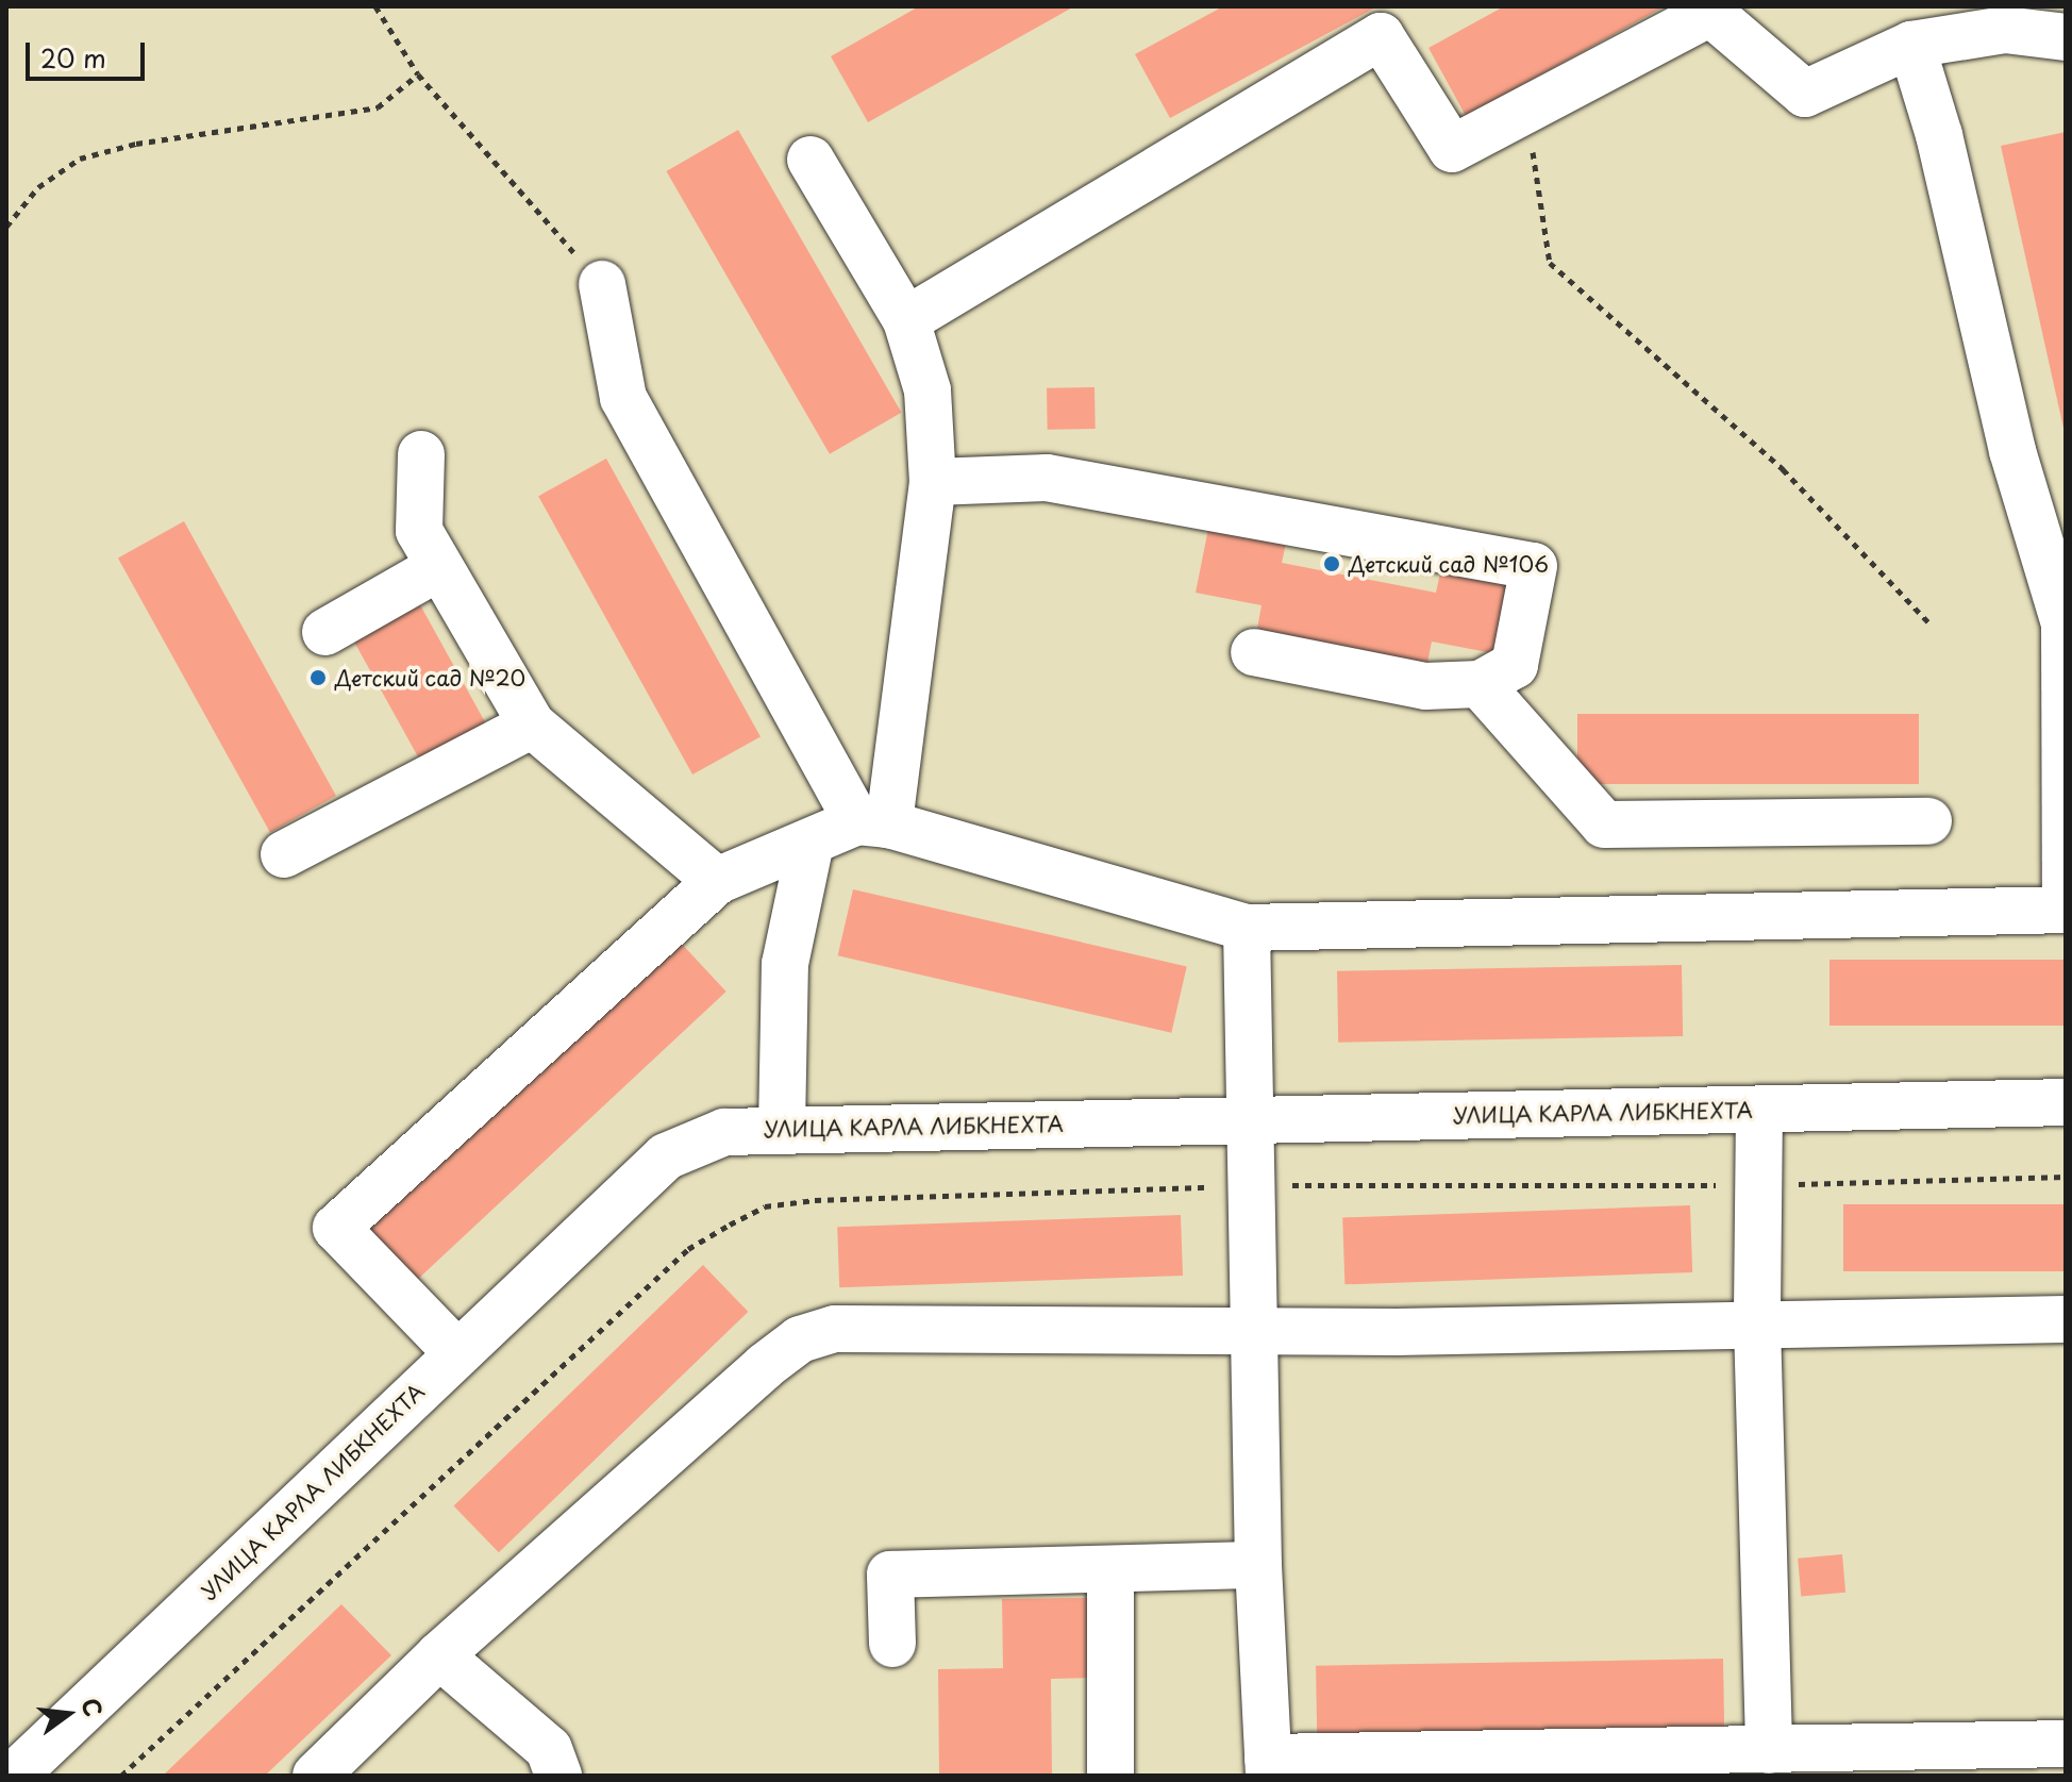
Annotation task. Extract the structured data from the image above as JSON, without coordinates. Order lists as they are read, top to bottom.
{
  "streets": {
    "street": ["УЛИЦА КАРЛА ЛИБКНЕХТА"]
  },
  "places": ["Детский сад №106", "Детский сад №20"],
  "scale_bar": "20 m",
  "north": "right"
}
